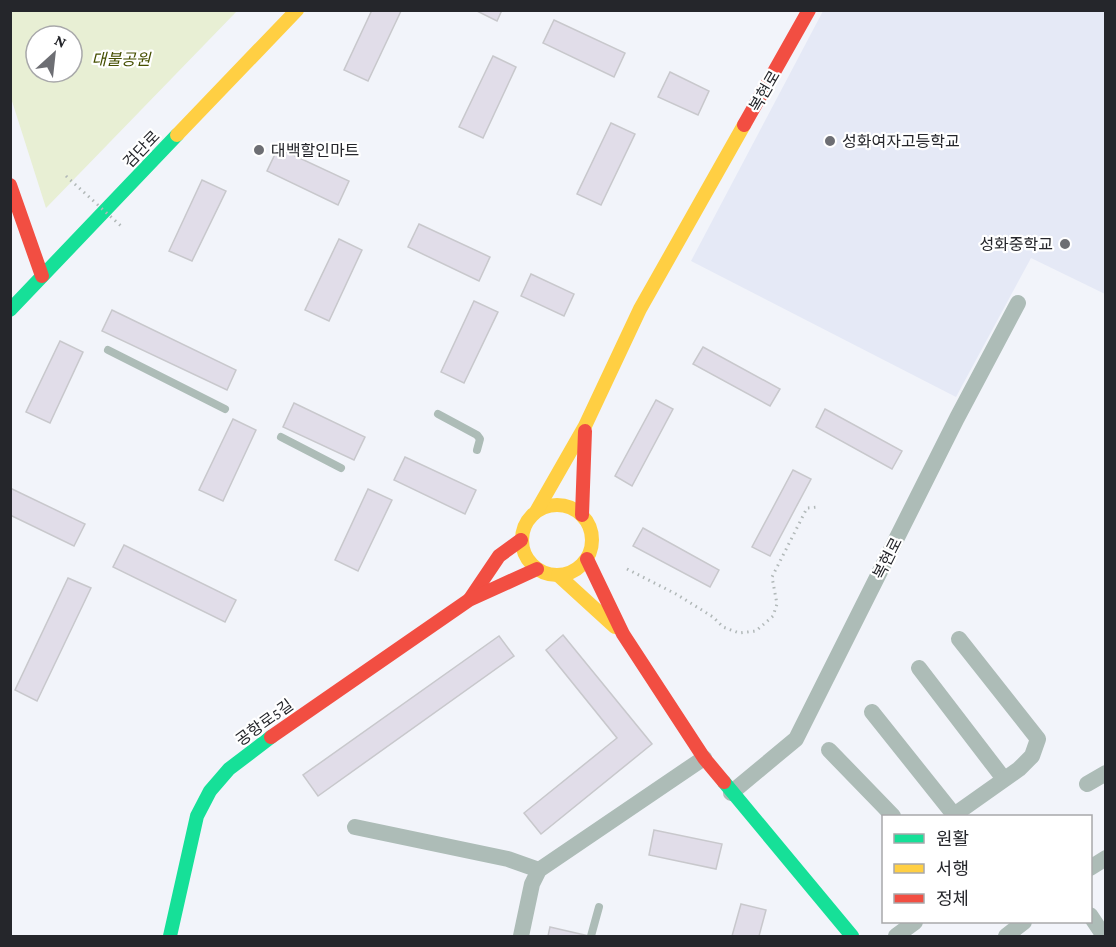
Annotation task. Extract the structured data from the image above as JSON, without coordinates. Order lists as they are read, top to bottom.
{
  "streets": {
    "main road": ["복현로", "검단로", "공항로5길"]
  },
  "parks": ["대불공원"],
  "places": ["성화여자고등학교", "대백할인마트", "성화중학교"],
  "legend": ["원활", "서행", "정체"],
  "north": "top right"
}
